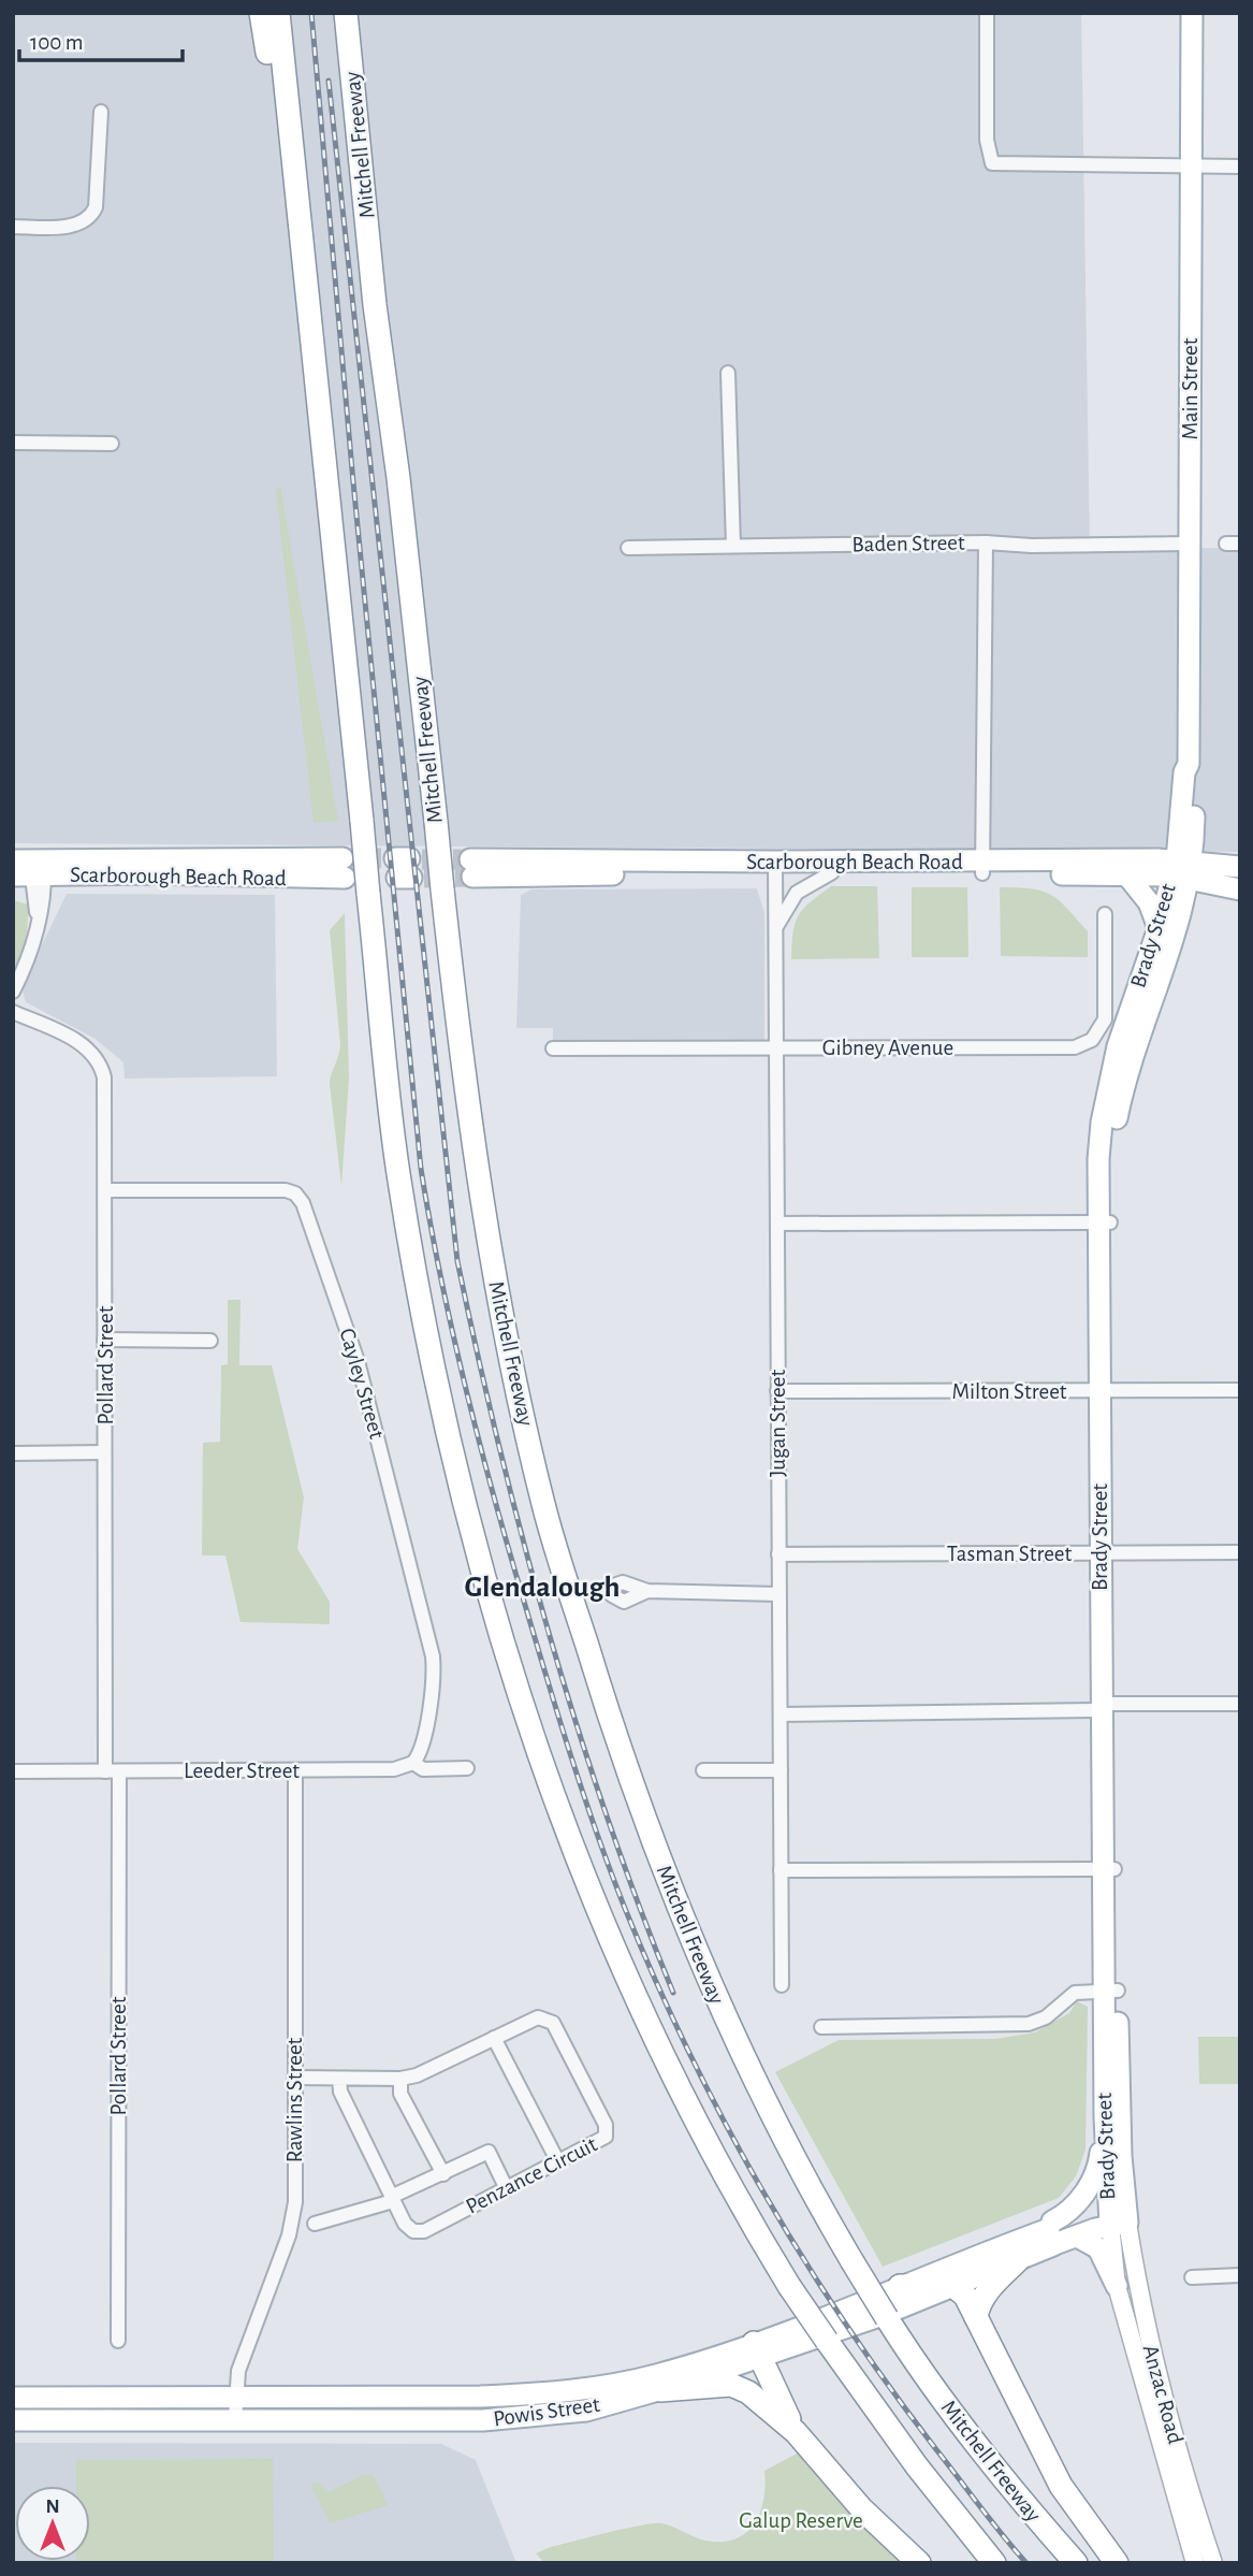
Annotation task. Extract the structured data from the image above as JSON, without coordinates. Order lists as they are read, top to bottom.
{
  "streets": {
    "highway": ["Mitchell Freeway"],
    "main road": [
      "Main Street",
      "Scarborough Beach Road",
      "Brady Street",
      "Anzac Road",
      "Powis Street"
    ],
    "street": [
      "Baden Street",
      "Gibney Avenue",
      "Pollard Street",
      "Cayley Street",
      "Milton Street",
      "Jugan Street",
      "Tasman Street",
      "Leeder Street",
      "Rawlins Street",
      "Penzance Circuit"
    ]
  },
  "crossings": [
    ["Main Street", "Baden Street"],
    ["Main Street", "Scarborough Beach Road"],
    ["Main Street", "Brady Street"],
    ["Scarborough Beach Road", "Brady Street"],
    ["Scarborough Beach Road", "Jugan Street"],
    ["Brady Street", "Milton Street"],
    ["Brady Street", "Tasman Street"],
    ["Brady Street", "Anzac Road"],
    ["Brady Street", "Powis Street"],
    ["Gibney Avenue", "Jugan Street"],
    ["Pollard Street", "Cayley Street"],
    ["Pollard Street", "Leeder Street"],
    ["Cayley Street", "Leeder Street"],
    ["Milton Street", "Jugan Street"],
    ["Jugan Street", "Tasman Street"],
    ["Leeder Street", "Rawlins Street"],
    ["Rawlins Street", "Penzance Circuit"],
    ["Rawlins Street", "Powis Street"],
    ["Anzac Road", "Powis Street"]
  ],
  "districts": ["Glendalough"],
  "parks": ["Galup Reserve"],
  "scale_bar": "100 m",
  "north": "top"
}
